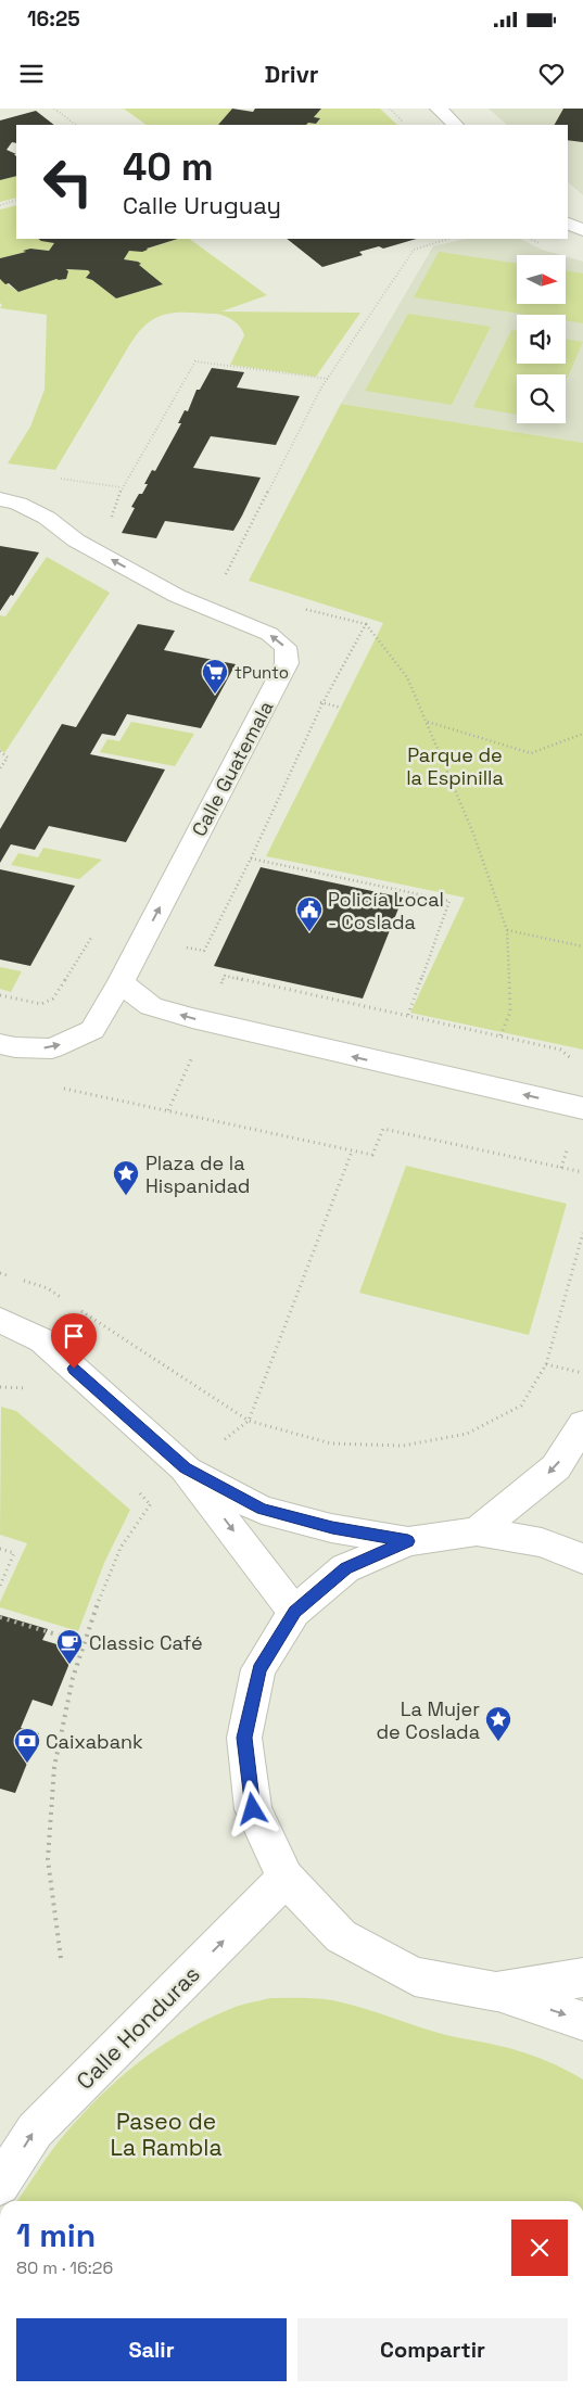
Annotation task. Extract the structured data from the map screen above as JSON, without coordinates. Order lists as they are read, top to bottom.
{
  "streets": {
    "street": ["Calle Guatemala", "Calle Honduras"]
  },
  "one_way": ["Calle Honduras"],
  "parks": ["Parque de la Espinilla", "Paseo de La Rambla"],
  "places": {
    "supermarket": ["tPunto"],
    "public building": ["Policía Local - Coslada"],
    "place": ["Plaza de la Hispanidad", "La Mujer de Coslada"],
    "cafe": ["Classic Café"],
    "bank": ["Caixabank"]
  },
  "north": "right",
  "page": {
    "status": "16:25",
    "header": "Drivr",
    "turn": ["40 m", "Calle Uruguay"],
    "heading": ["1 min", "80 m · 16:26"],
    "buttons": ["Salir", "Compartir"]
  }
}
